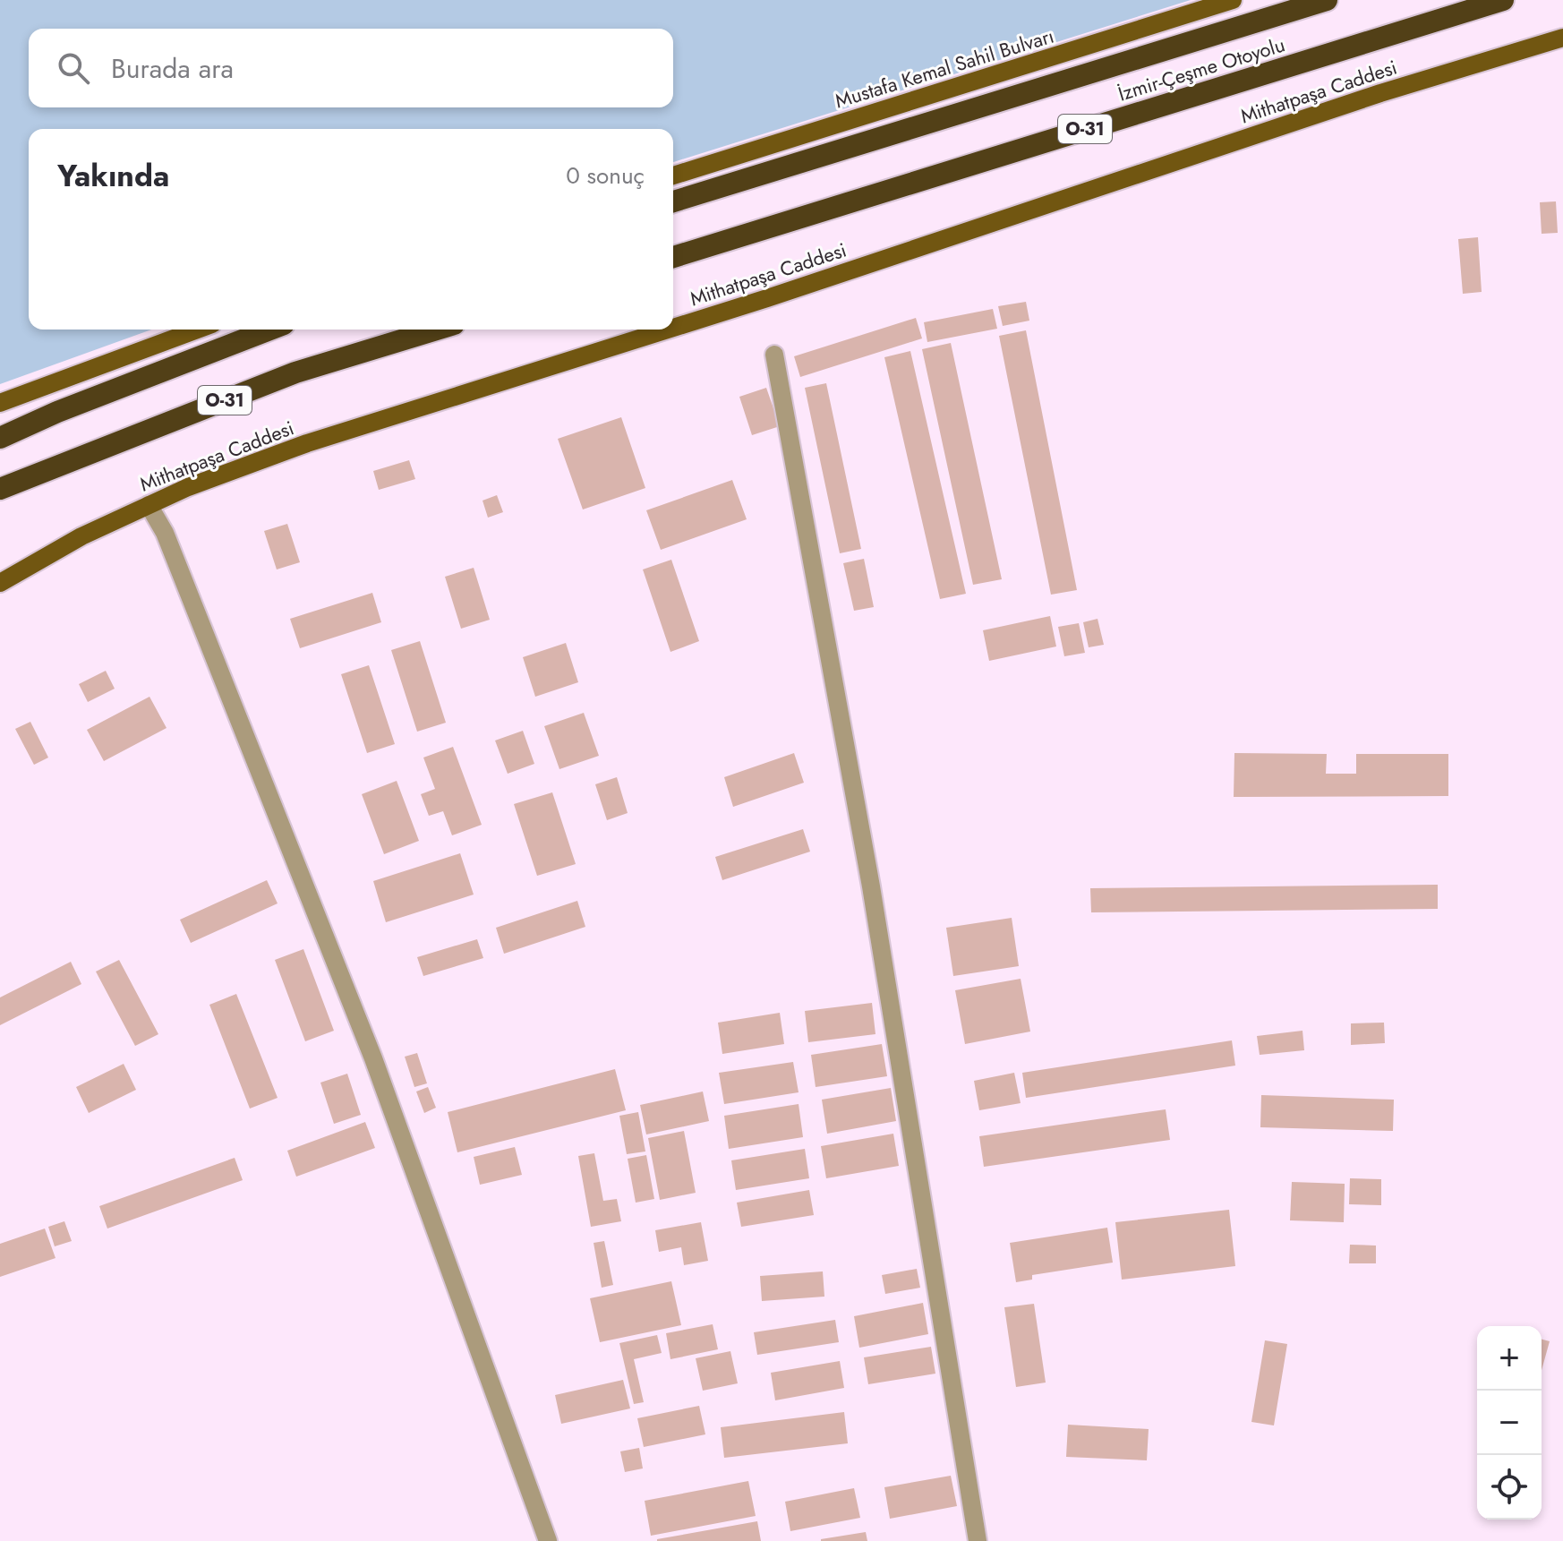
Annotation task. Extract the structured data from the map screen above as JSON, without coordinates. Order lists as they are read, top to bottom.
{
  "streets": {
    "highway": ["İzmir-Çeşme Otoyolu", "O-31"],
    "main road": ["Mustafa Kemal Sahil Bulvarı", "Mithatpaşa Caddesi"]
  },
  "page": {
    "search": "Burada ara",
    "heading": ["Yakında", "0 sonuç"],
    "map_buttons": ["+", "−"]
  }
}
